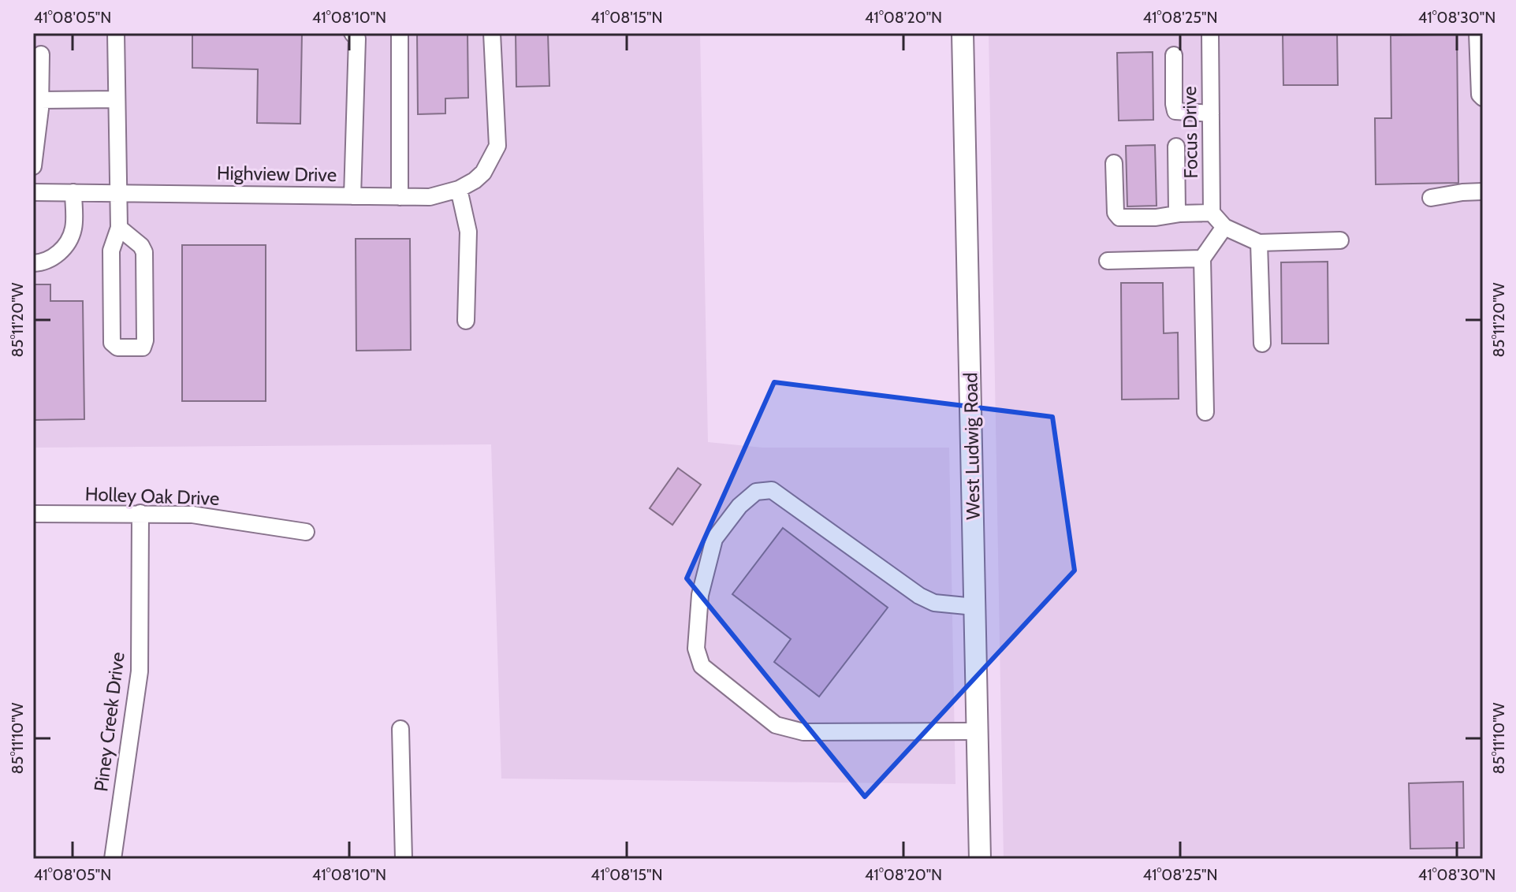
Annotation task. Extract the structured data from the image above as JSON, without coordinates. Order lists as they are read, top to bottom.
{
  "streets": {
    "main road": ["West Ludwig Road"],
    "street": [
      "Focus Drive",
      "Highview Drive",
      "Holley Oak Drive",
      "Piney Creek Drive"
    ]
  },
  "crossings": [
    ["Holley Oak Drive", "Piney Creek Drive"]
  ],
  "coordinates": [
    "41°08'05\"N",
    "41°08'10\"N",
    "41°08'15\"N",
    "41°08'20\"N",
    "41°08'25\"N",
    "41°08'30\"N",
    "85°11'20\"W",
    "85°11'10\"W"
  ]
}
